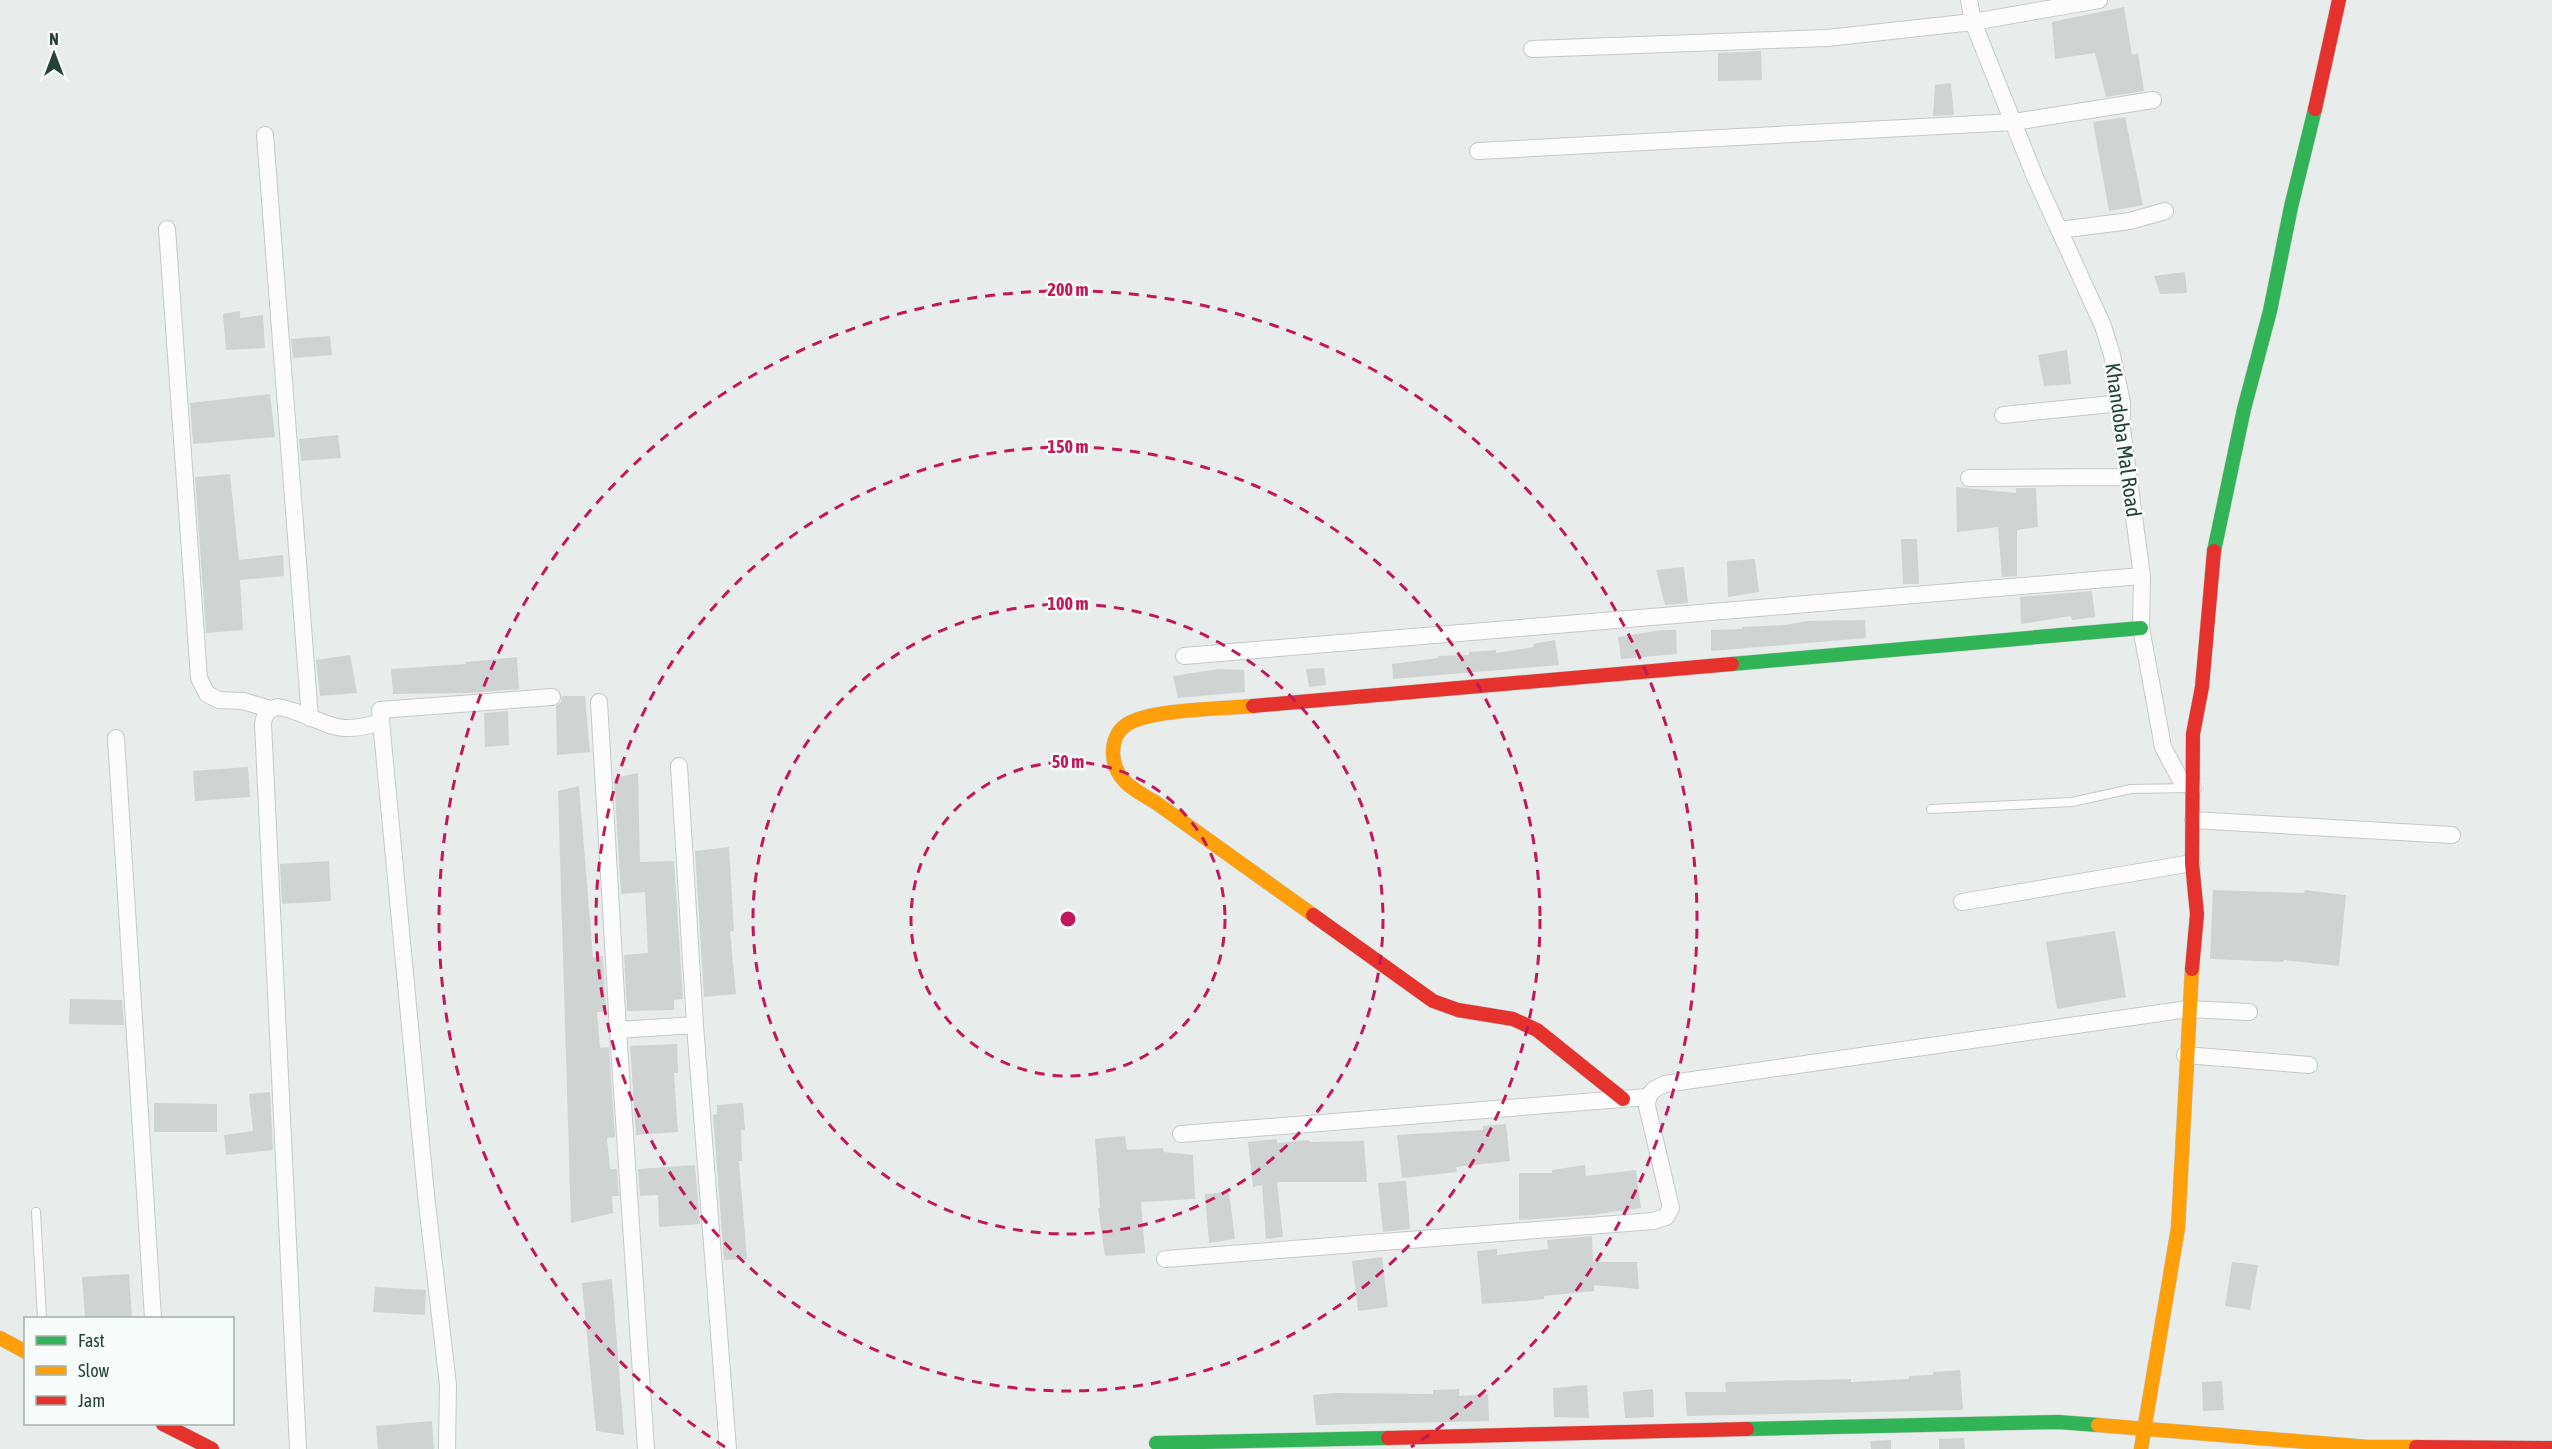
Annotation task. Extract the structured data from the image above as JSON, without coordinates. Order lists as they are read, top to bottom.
{
  "streets": {
    "street": ["Khandoba Mal Road"]
  },
  "legend": ["Fast", "Slow", "Jam"],
  "north": "top",
  "rings": [
    "200 m",
    "150 m",
    "100 m",
    "50 m"
  ]
}
